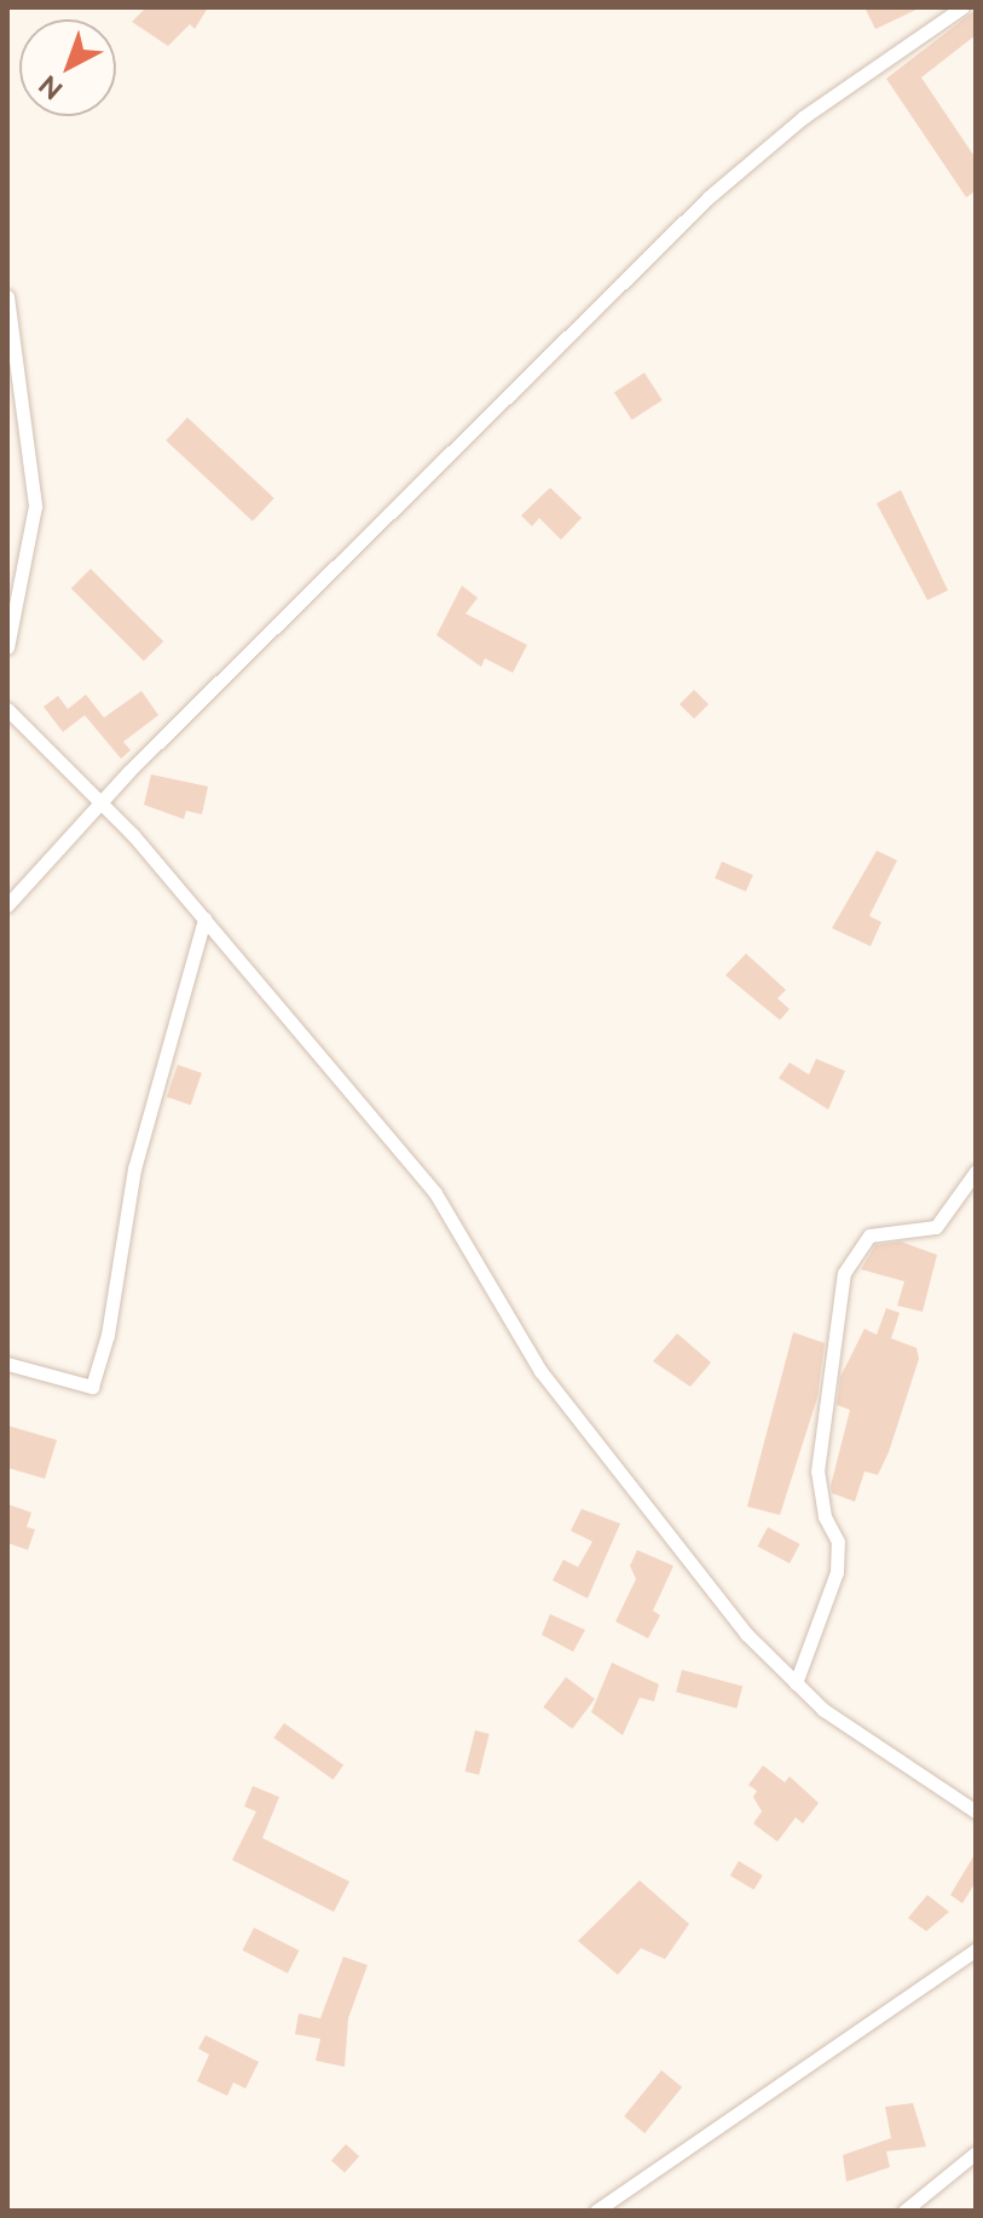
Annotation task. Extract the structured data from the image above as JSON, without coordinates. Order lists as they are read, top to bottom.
{
  "north": "bottom left"
}
